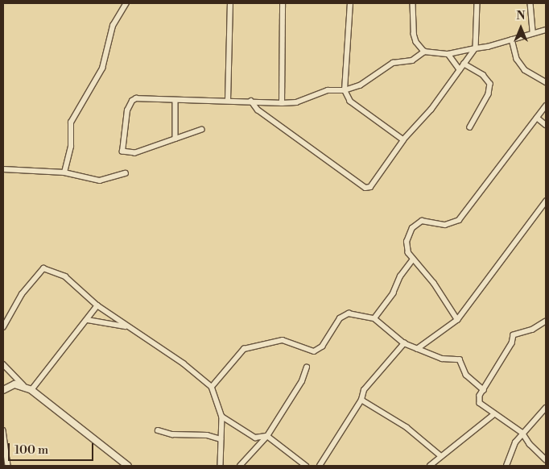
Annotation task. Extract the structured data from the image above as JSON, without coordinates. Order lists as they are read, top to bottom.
{
  "scale_bar": "100 m",
  "north": "top"
}
